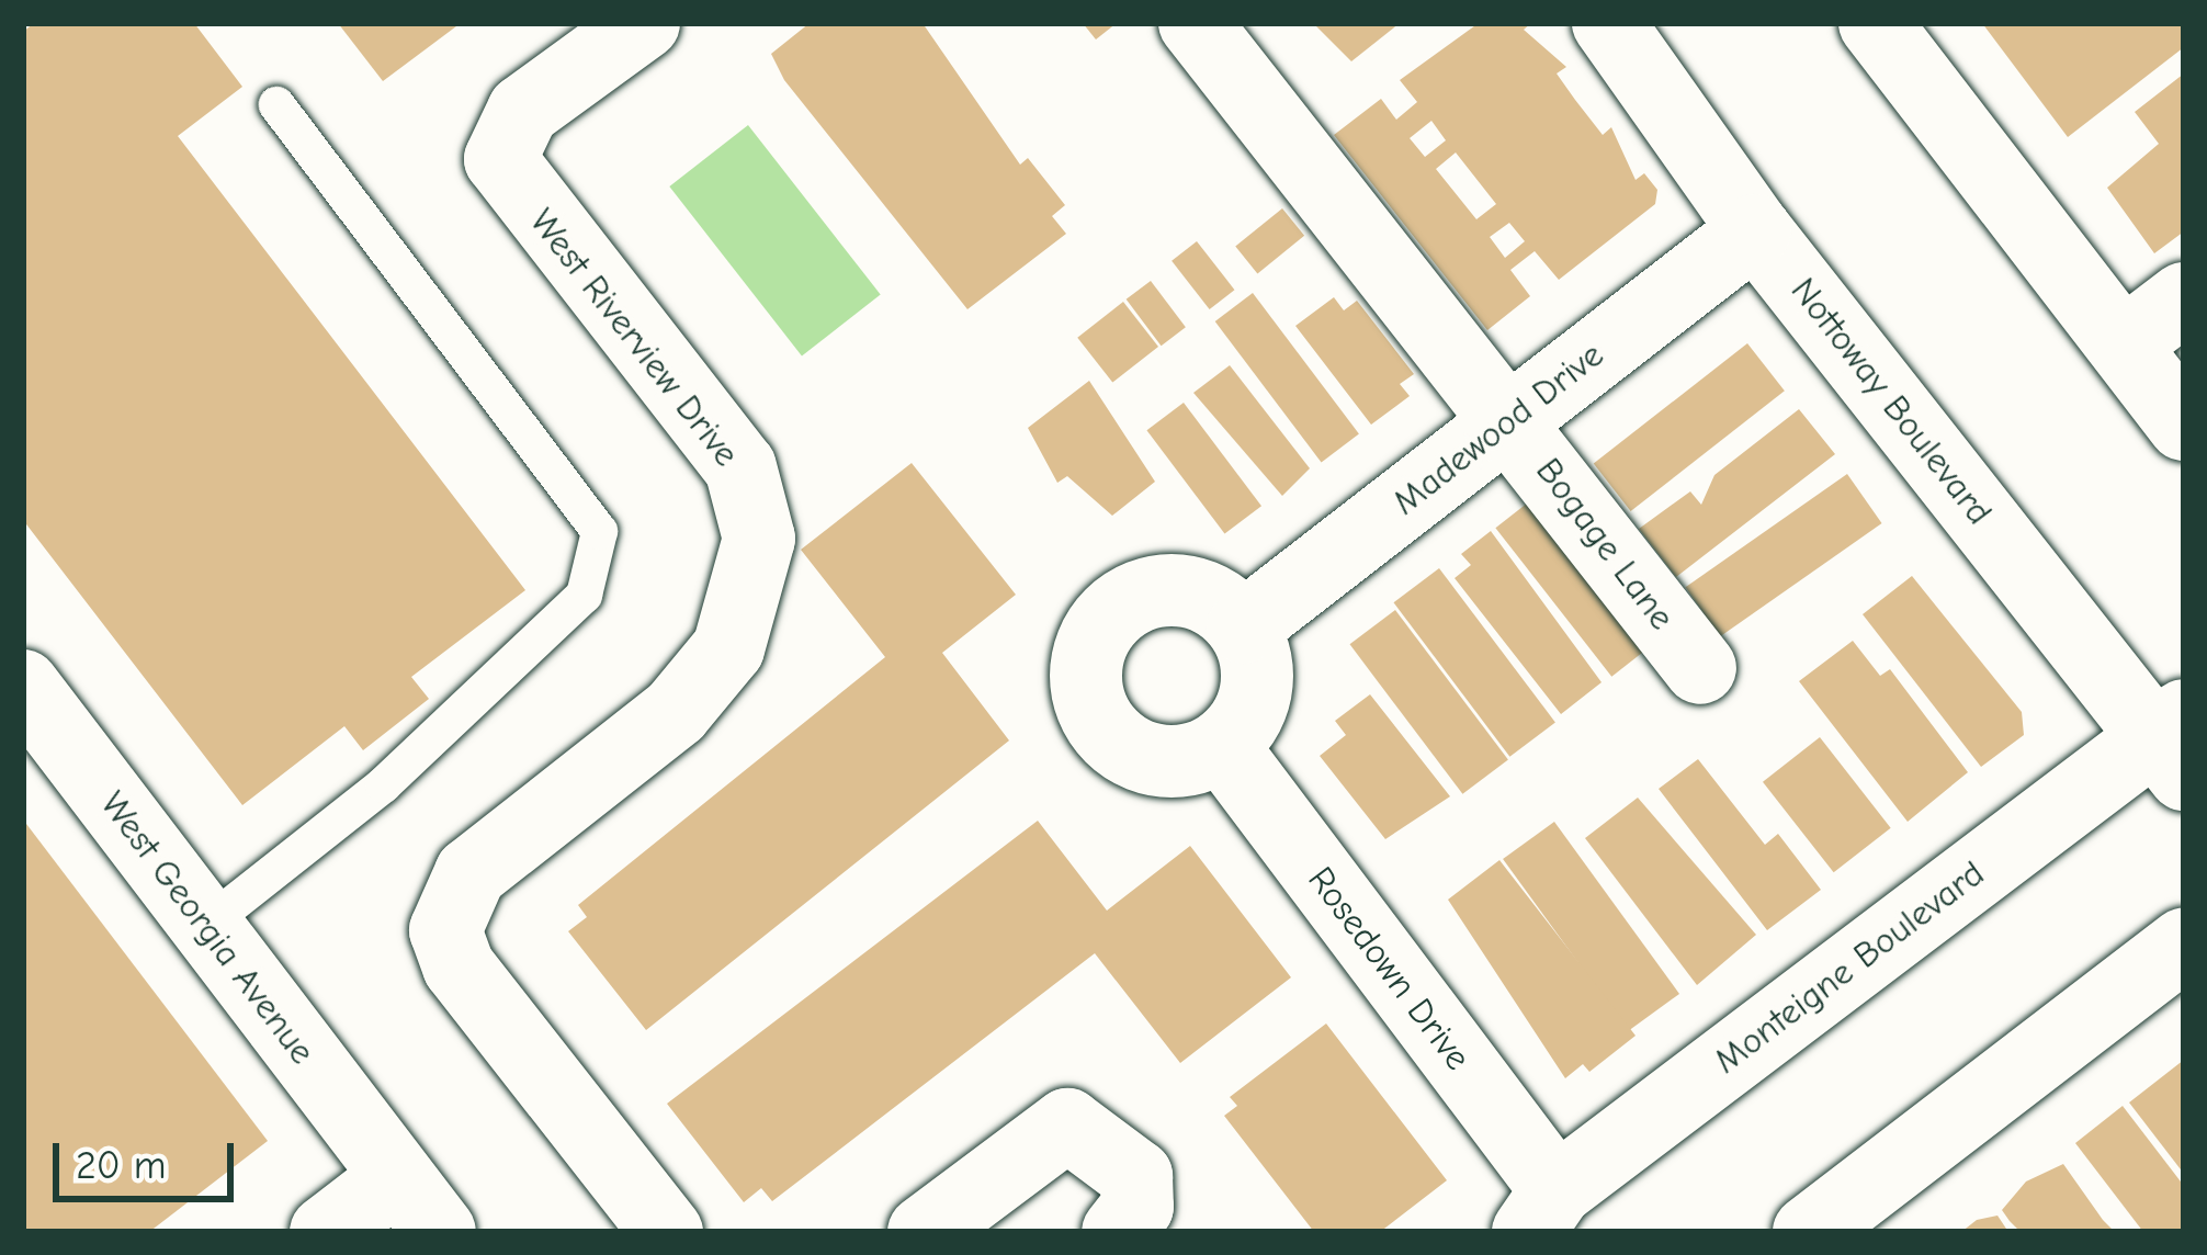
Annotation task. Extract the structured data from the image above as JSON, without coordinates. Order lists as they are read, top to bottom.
{
  "streets": {
    "street": [
      "West Riverview Drive",
      "Nottoway Boulevard",
      "Madewood Drive",
      "Bogage Lane",
      "West Georgia Avenue",
      "Monteigne Boulevard",
      "Rosedown Drive"
    ]
  },
  "crossings": [
    ["Nottoway Boulevard", "Madewood Drive"],
    ["Nottoway Boulevard", "Monteigne Boulevard"],
    ["Madewood Drive", "Bogage Lane"],
    ["Madewood Drive", "Rosedown Drive"],
    ["Monteigne Boulevard", "Rosedown Drive"]
  ],
  "scale_bar": "20 m"
}
